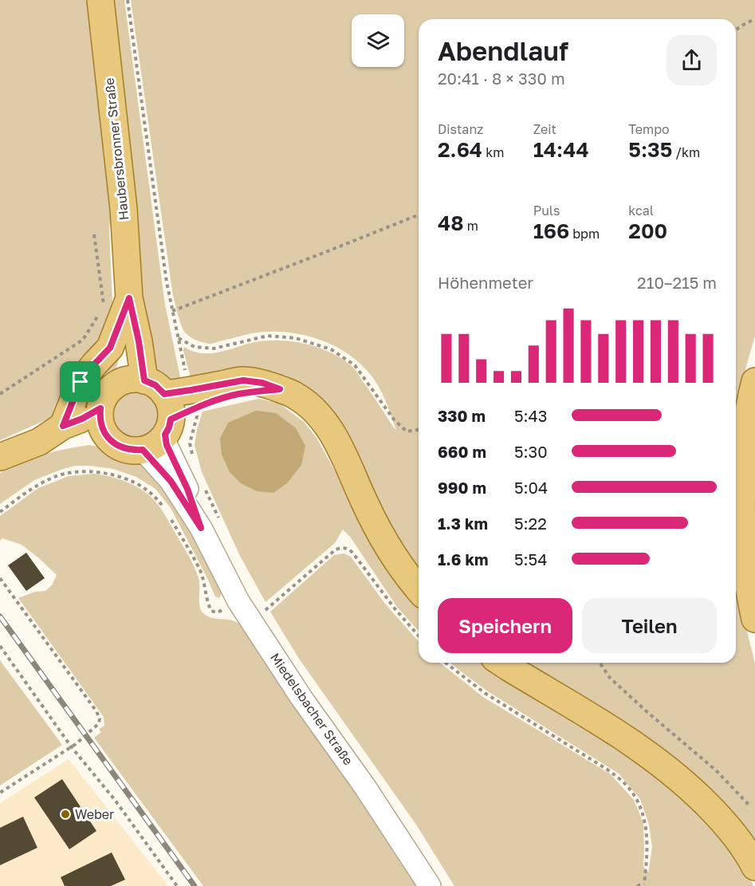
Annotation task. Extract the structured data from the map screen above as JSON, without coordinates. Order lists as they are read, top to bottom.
{
  "streets": {
    "main road": ["Haubersbronner Straße"],
    "street": ["Miedelsbacher Straße"]
  },
  "places": ["Weber"],
  "page": {
    "heading": ["Abendlauf", "20:41 · 8 × 330 m"],
    "stats": [
      ["Distanz", "2.64 km"],
      ["Zeit", "14:44"],
      ["Tempo", "5:35 /km"],
      ["48 m"],
      ["Puls", "166 bpm"],
      ["kcal", "200"]
    ],
    "chart": ["Höhenmeter", "210–215 m"],
    "list": [
      {
        "name": "330 m",
        "note": "5:43"
      },
      {
        "name": "660 m",
        "note": "5:30"
      },
      {
        "name": "990 m",
        "note": "5:04"
      },
      {
        "name": "1.3 km",
        "note": "5:22"
      },
      {
        "name": "1.6 km",
        "note": "5:54"
      }
    ],
    "buttons": ["Speichern", "Teilen"]
  }
}
